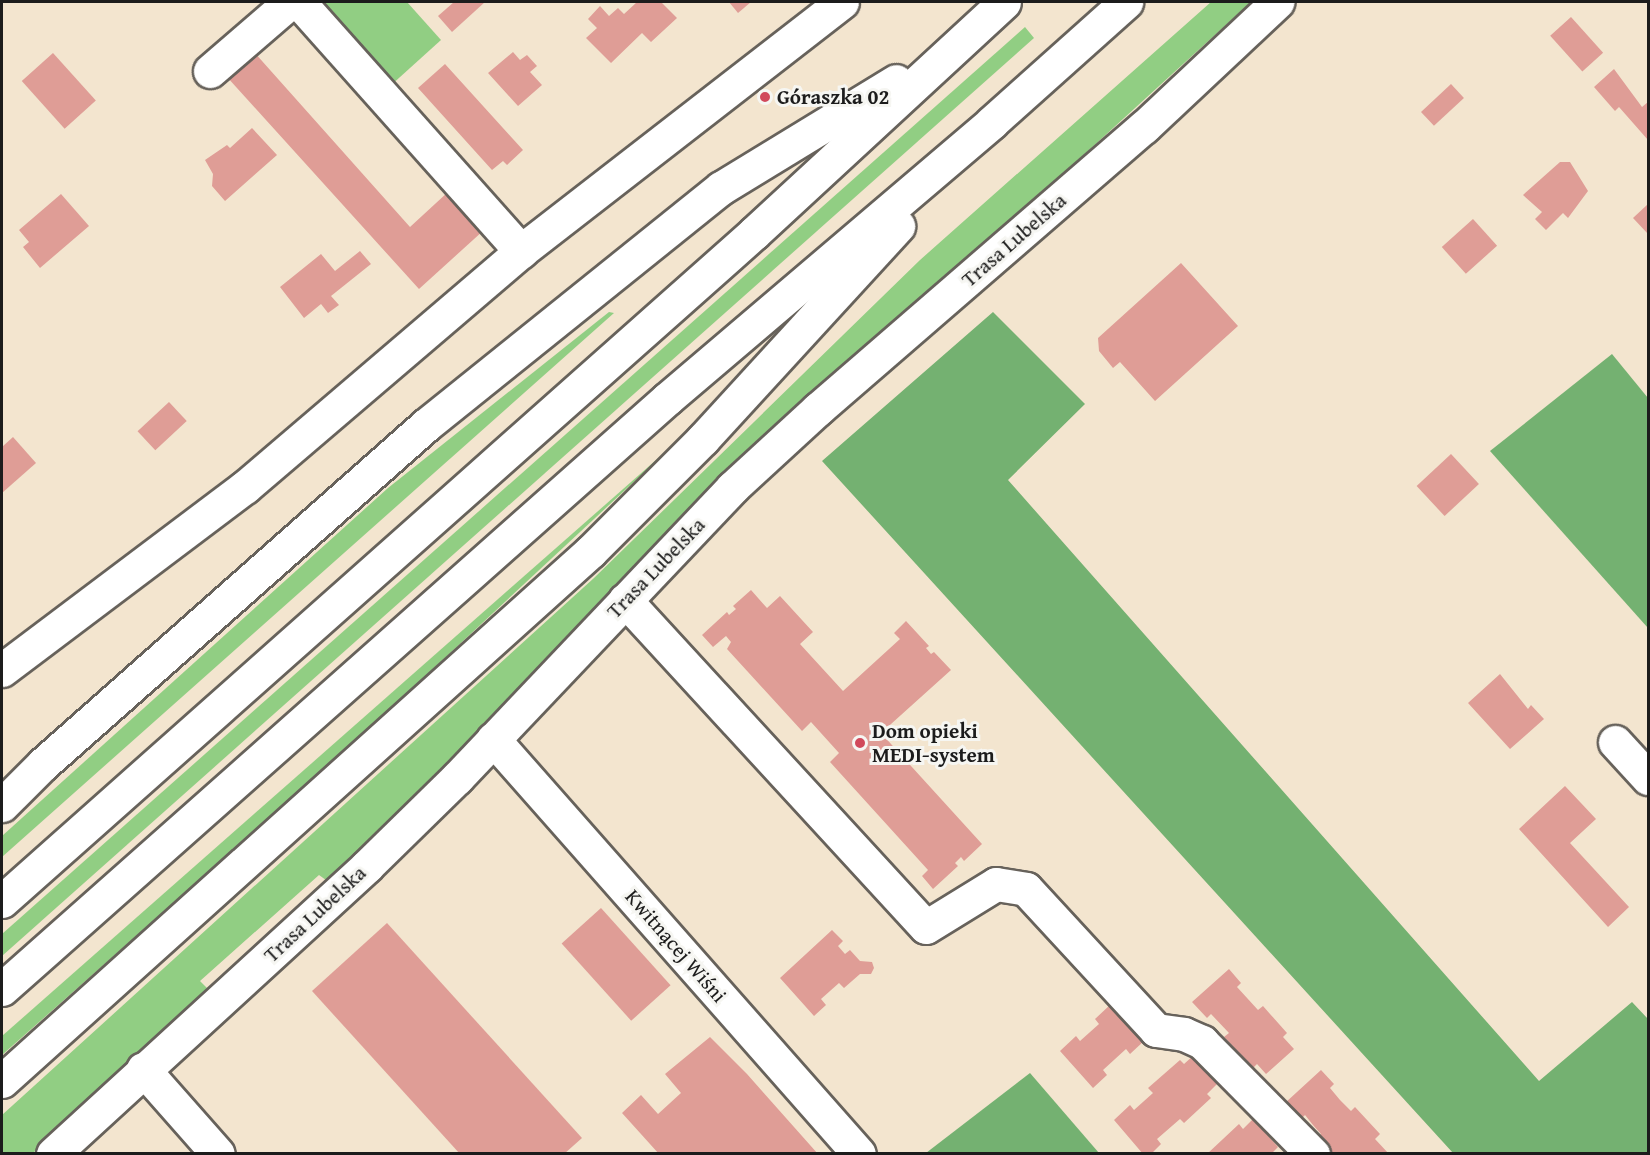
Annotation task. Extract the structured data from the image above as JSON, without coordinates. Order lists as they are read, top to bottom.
{
  "streets": {
    "main road": ["Trasa Lubelska", "Kwitnącej Wiśni"]
  },
  "crossings": [
    ["Trasa Lubelska", "Kwitnącej Wiśni"]
  ],
  "places": ["Góraszka 02", "Dom opieki MEDI-system"]
}
